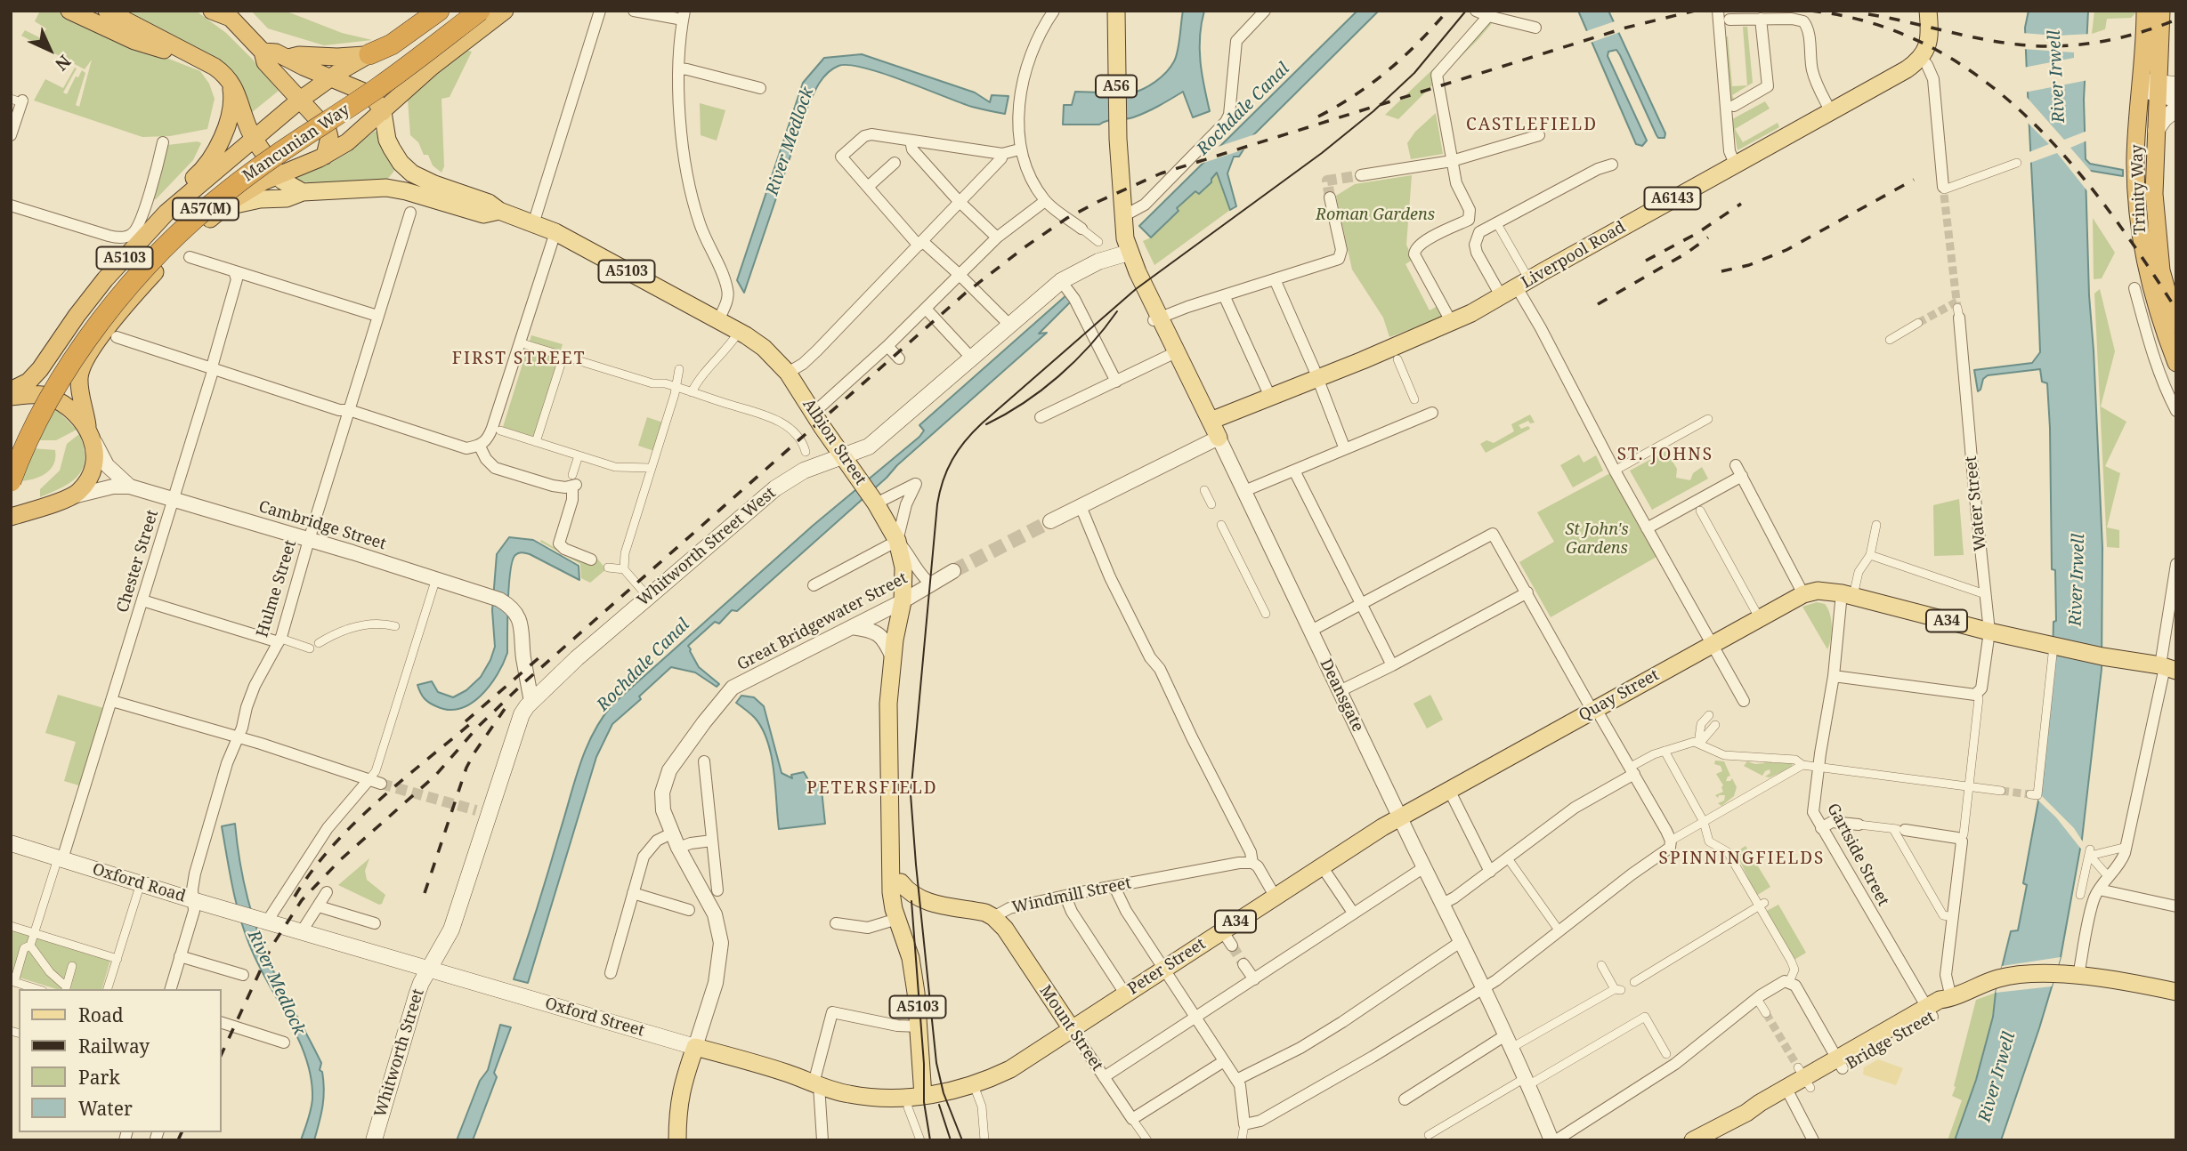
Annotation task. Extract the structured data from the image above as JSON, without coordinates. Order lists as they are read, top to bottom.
{
  "streets": {
    "highway": [
      "Mancunian Way",
      "Trinity Way",
      "A57(M)",
      "A5103"
    ],
    "main road": [
      "A56",
      "A6143",
      "Liverpool Road",
      "Albion Street",
      "Whitworth Street West",
      "A34",
      "Deansgate",
      "Quay Street",
      "Oxford Road",
      "Windmill Street",
      "Peter Street",
      "Oxford Street",
      "Mount Street",
      "Bridge Street",
      "Whitworth Street"
    ],
    "street": [
      "Water Street",
      "Cambridge Street",
      "Chester Street",
      "Hulme Street",
      "Great Bridgewater Street",
      "Gartside Street"
    ]
  },
  "crossings": [
    ["A56", "Whitworth Street West"],
    ["A56", "Deansgate"],
    ["Mancunian Way", "A5103"],
    ["Mancunian Way", "Cambridge Street"],
    ["Liverpool Road", "Deansgate"],
    ["A5103", "Albion Street"],
    ["A5103", "Cambridge Street"],
    ["A5103", "Great Bridgewater Street"],
    ["A5103", "Windmill Street"],
    ["A5103", "Peter Street"],
    ["A5103", "Oxford Street"],
    ["Albion Street", "Whitworth Street West"],
    ["Albion Street", "Great Bridgewater Street"],
    ["Water Street", "A34"],
    ["Cambridge Street", "Whitworth Street West"],
    ["Cambridge Street", "Chester Street"],
    ["Cambridge Street", "Hulme Street"],
    ["Whitworth Street West", "Deansgate"],
    ["Whitworth Street West", "Oxford Street"],
    ["Whitworth Street West", "Whitworth Street"],
    ["Chester Street", "Oxford Road"],
    ["Hulme Street", "Oxford Road"],
    ["A34", "Quay Street"],
    ["A34", "Gartside Street"],
    ["Great Bridgewater Street", "Oxford Street"],
    ["Deansgate", "Quay Street"],
    ["Deansgate", "Peter Street"],
    ["Quay Street", "Gartside Street"],
    ["Quay Street", "Peter Street"],
    ["Gartside Street", "Bridge Street"],
    ["Oxford Road", "Oxford Street"],
    ["Windmill Street", "Mount Street"],
    ["Peter Street", "Oxford Street"],
    ["Peter Street", "Mount Street"],
    ["Oxford Street", "Whitworth Street"]
  ],
  "districts": [
    "CASTLEFIELD",
    "FIRST STREET",
    "ST. JOHNS",
    "PETERSFIELD",
    "SPINNINGFIELDS"
  ],
  "water": ["River Irwell", "Rochdale Canal", "River Medlock"],
  "parks": ["Roman Gardens", "St John's Gardens"],
  "legend": [
    "Road",
    "Railway",
    "Park",
    "Water"
  ],
  "north": "bottom right"
}
